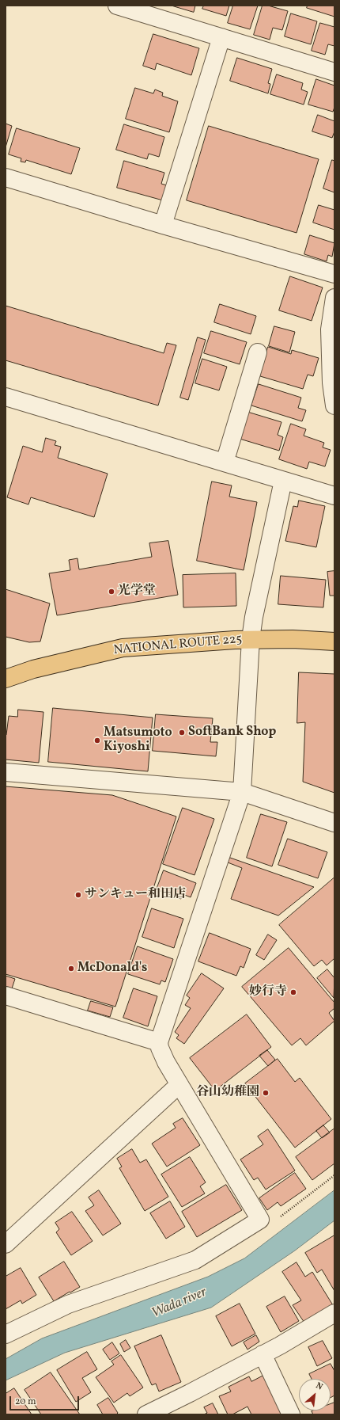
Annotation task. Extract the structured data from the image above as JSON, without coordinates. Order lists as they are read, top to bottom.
{
  "streets": {
    "highway": ["NATIONAL ROUTE 225"]
  },
  "water": ["Wada river"],
  "places": [
    "光学堂",
    "SoftBank Shop",
    "Matsumoto Kiyoshi",
    "サンキュー和田店",
    "McDonald's",
    "妙行寺",
    "谷山幼稚園"
  ],
  "scale_bar": "20 m",
  "north": "top right"
}
